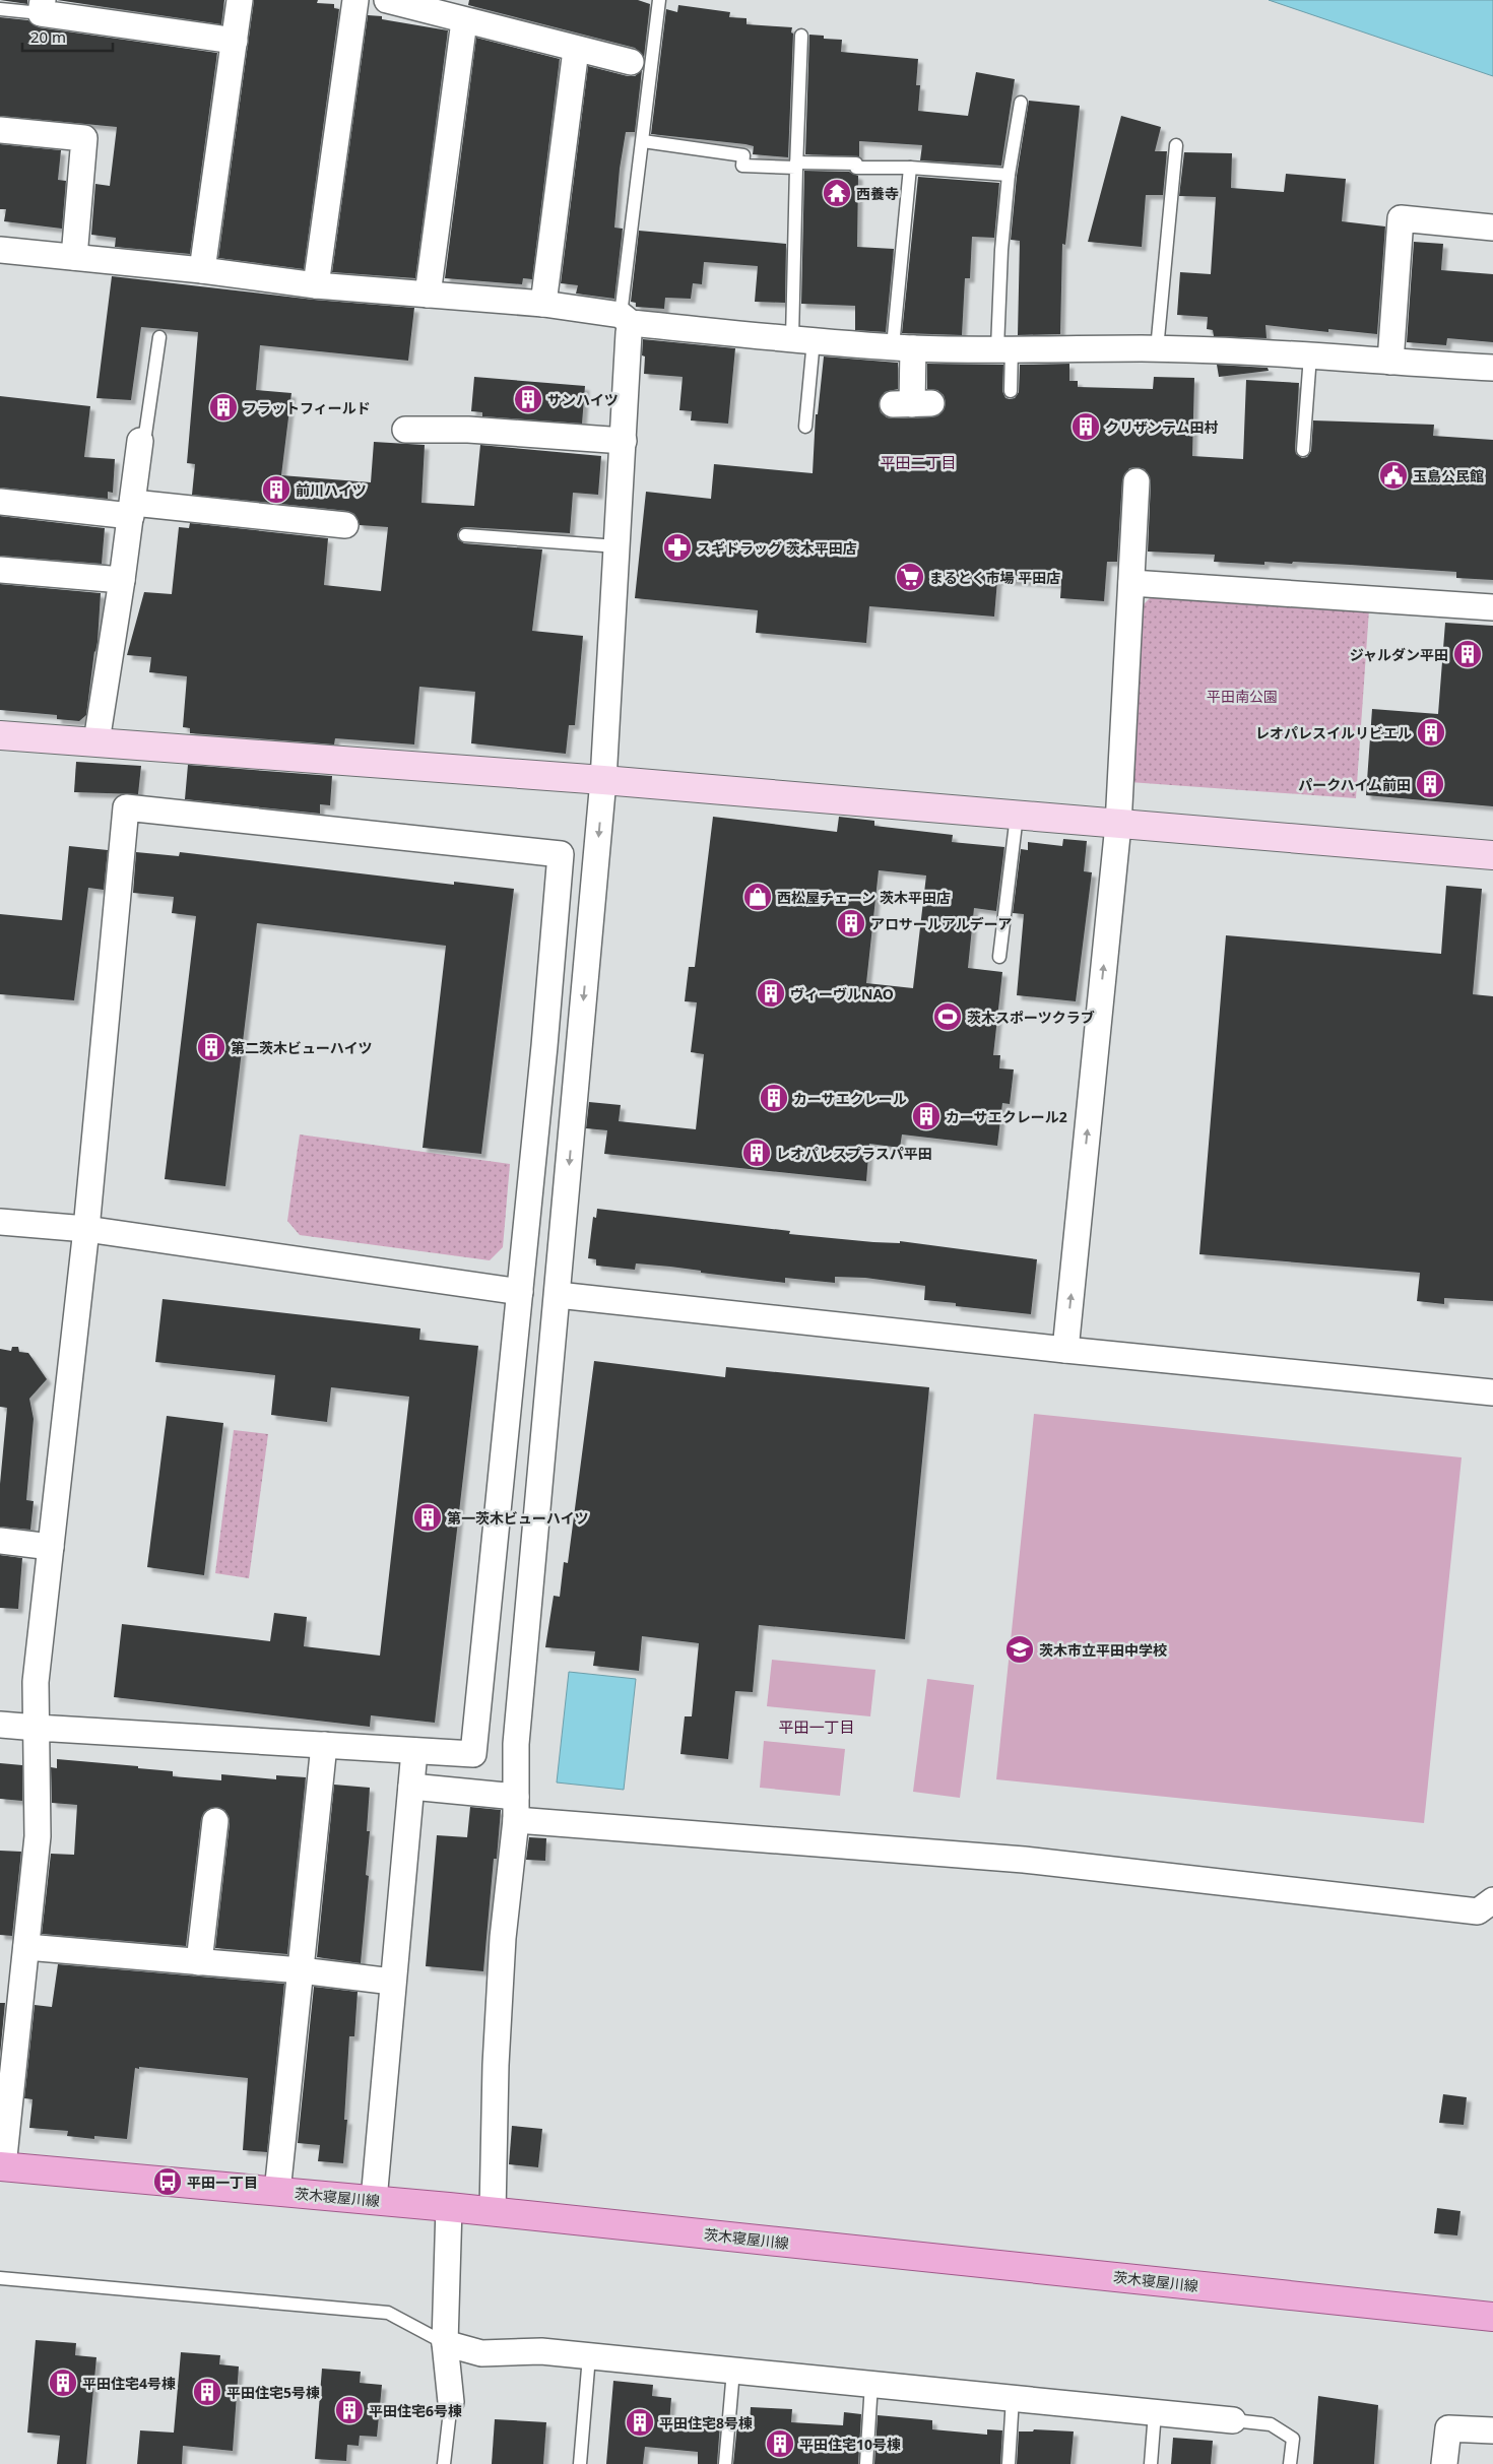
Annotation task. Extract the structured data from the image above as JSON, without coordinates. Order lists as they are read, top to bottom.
{
  "streets": {
    "main road": ["茨木寝屋川線"]
  },
  "districts": ["平田二丁目", "平田一丁目"],
  "parks": ["平田南公園"],
  "places": {
    "temple": ["西養寺"],
    "building": [
      "サンハイツ",
      "フラットフィールド",
      "クリザンテム田村",
      "前川ハイツ",
      "ジャルダン平田",
      "レオパレスイルリビエル",
      "パークハイム前田",
      "アロサールアルデーア",
      "ヴィーヴルNAO",
      "第二茨木ビューハイツ",
      "カーサエクレール",
      "カーサエクレール2",
      "レオパレスプラスパ平田",
      "第一茨木ビューハイツ",
      "平田住宅4号棟",
      "平田住宅5号棟",
      "平田住宅6号棟",
      "平田住宅8号棟",
      "平田住宅10号棟"
    ],
    "public building": ["玉島公民館"],
    "pharmacy": ["スギドラッグ 茨木平田店"],
    "supermarket": ["まるとく市場 平田店"],
    "shop": ["西松屋チェーン 茨木平田店"],
    "sports": ["茨木スポーツクラブ"],
    "school or university": ["茨木市立平田中学校"],
    "bus stop": ["平田一丁目"]
  },
  "scale_bar": "20 m"
}
